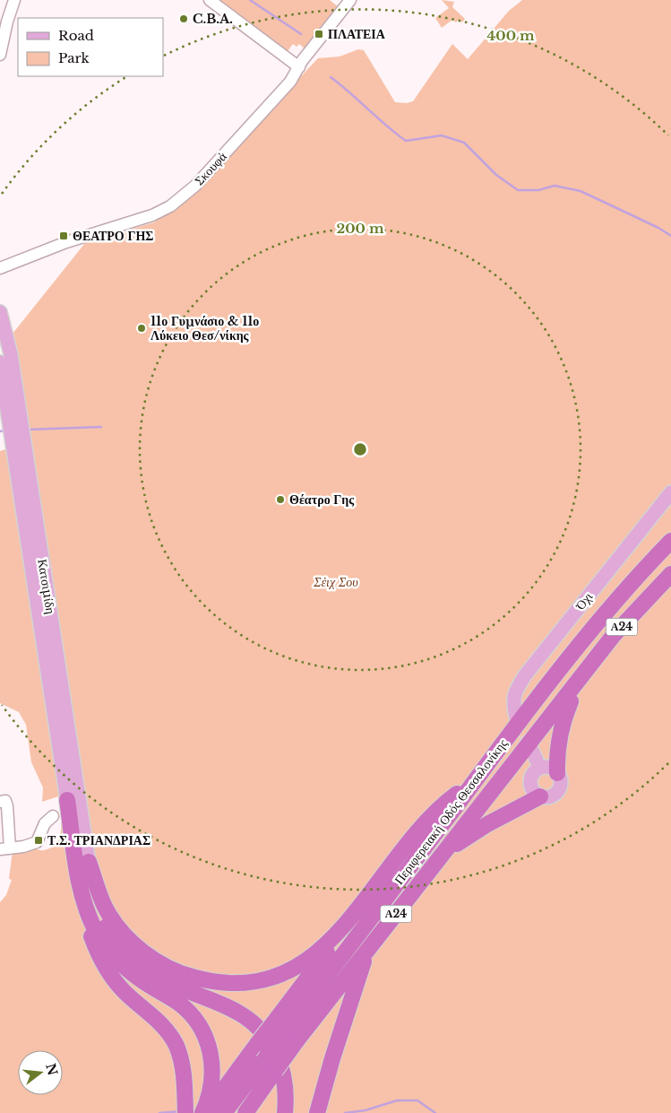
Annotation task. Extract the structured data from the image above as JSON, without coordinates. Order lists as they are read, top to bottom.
{
  "streets": {
    "highway": ["Α24", "Περιφερειακή Οδός Θεσσαλονίκης"],
    "main road": ["Κατσιμίδη", "Όχι"],
    "street": ["Σκουφά"]
  },
  "parks": ["Σέιχ Σου"],
  "places": {
    "other": ["C.B.A.", "11ο Γυμνάσιο & 11ο Λύκειο Θεσ/νίκης", "Θέατρο Γης"],
    "transit": ["ΠΛΑΤΕΙΑ", "ΘΕΑΤΡΟ ΓΗΣ", "Τ.Σ. ΤΡΙΑΝΔΡΙΑΣ"]
  },
  "legend": ["Road", "Park"],
  "north": "right",
  "rings": ["400 m", "200 m"]
}
